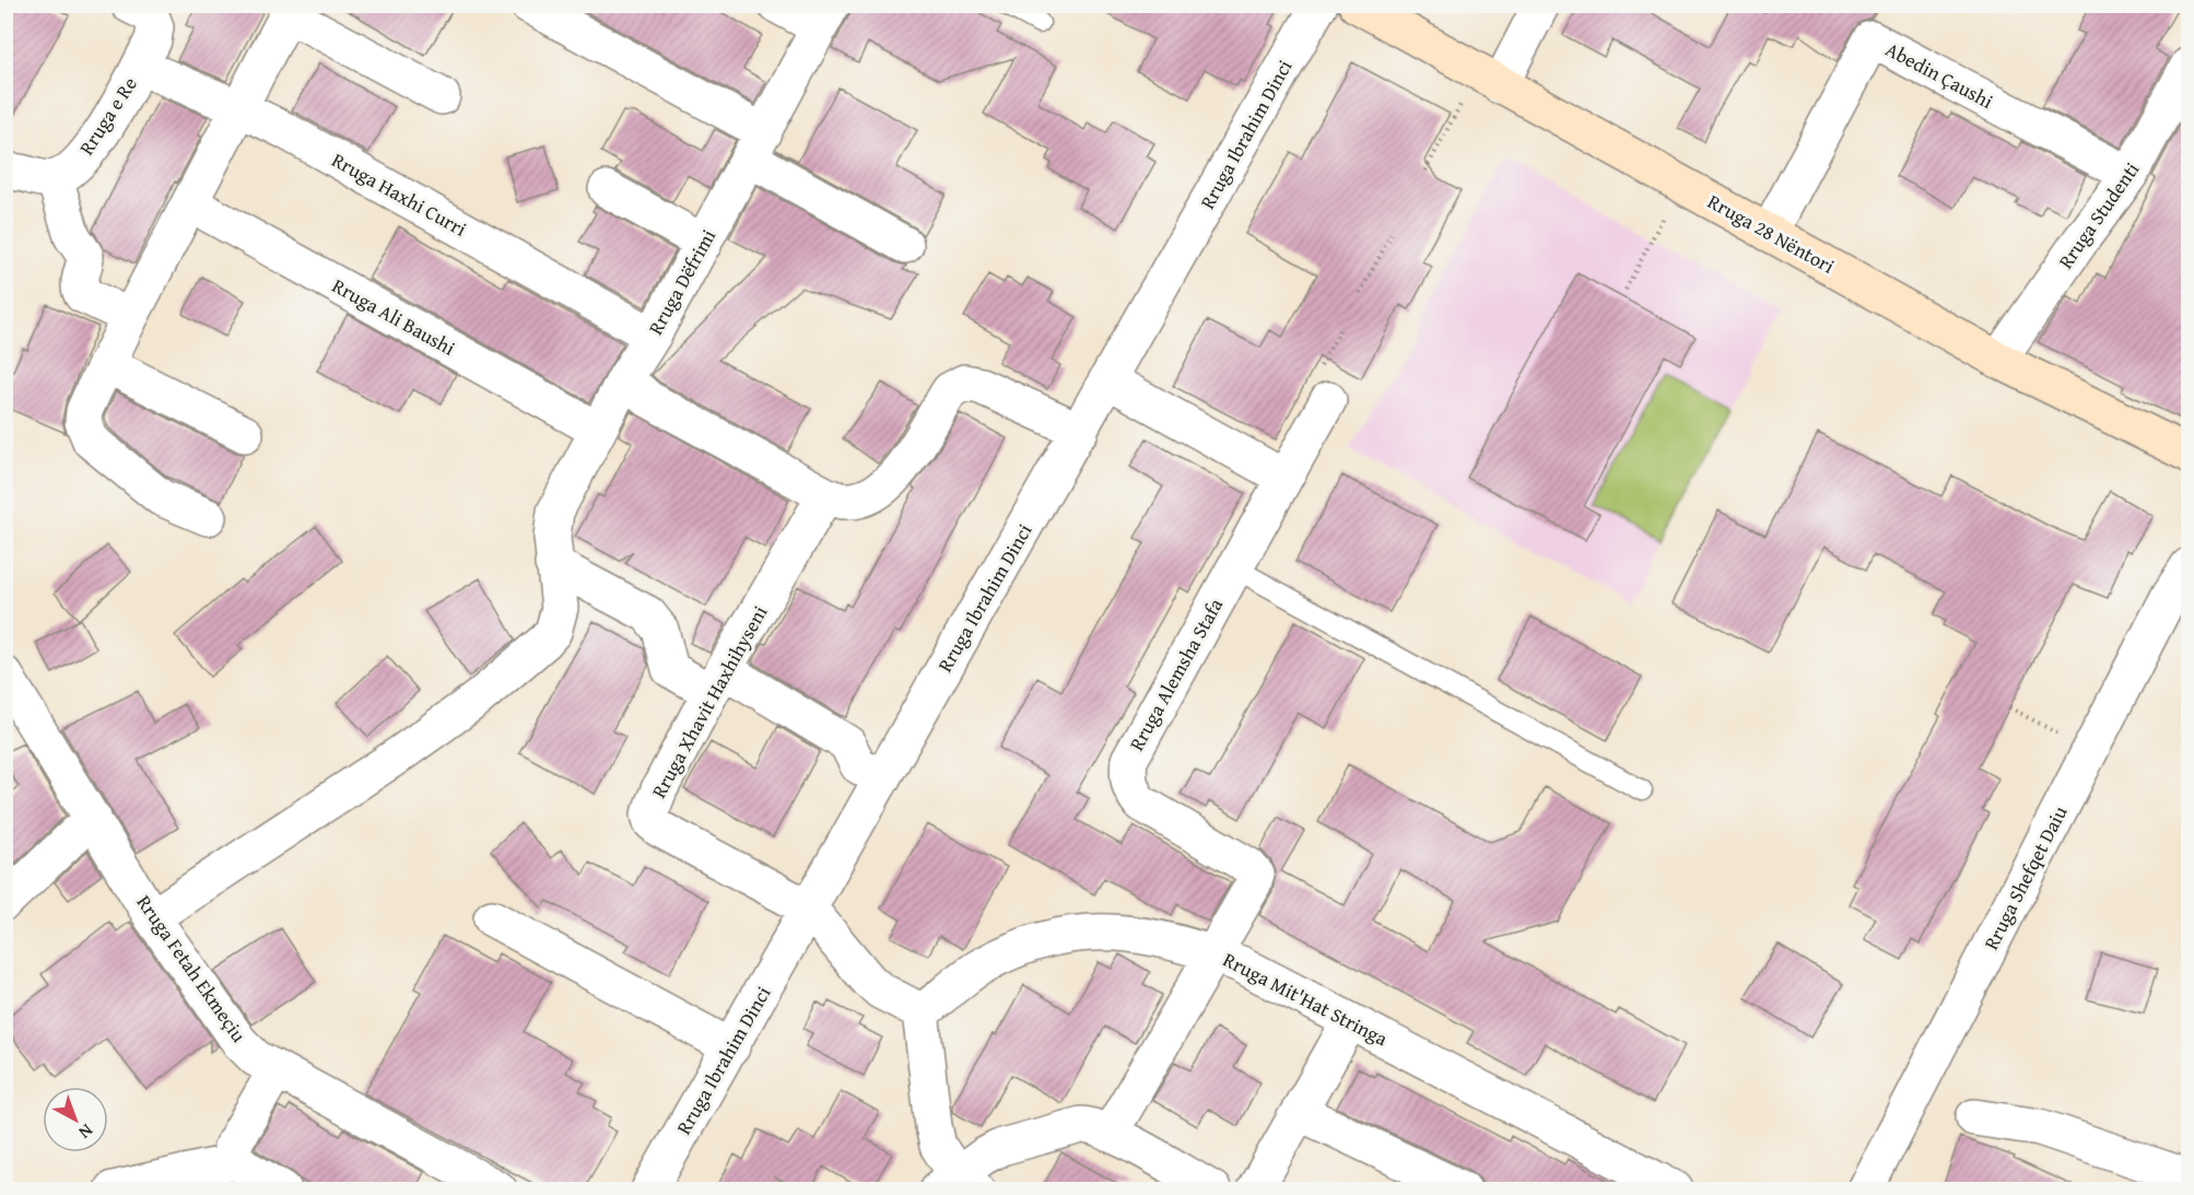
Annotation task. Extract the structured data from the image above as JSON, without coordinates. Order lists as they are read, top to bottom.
{
  "streets": {
    "main road": ["Rruga 28 Nëntori"],
    "street": [
      "Abedin Çaushi",
      "Rruga e Re",
      "Rruga Ibrahim Dinci",
      "Rruga Haxhi Curri",
      "Rruga Studenti",
      "Rruga Dëfrimi",
      "Rruga Ali Baushi",
      "Rruga Alemsha Stafa",
      "Rruga Xhavit Haxhihyseni",
      "Rruga Shefqet Daiu",
      "Rruga Fetah Ekmeçiu",
      "Rruga Mit'Hat Stringa"
    ]
  },
  "crossings": [
    ["Abedin Çaushi", "Rruga Studenti"],
    ["Abedin Çaushi", "Rruga 28 Nëntori"],
    ["Rruga e Re", "Rruga Haxhi Curri"],
    ["Rruga Ibrahim Dinci", "Rruga Xhavit Haxhihyseni"],
    ["Rruga Haxhi Curri", "Rruga Dëfrimi"],
    ["Rruga Studenti", "Rruga 28 Nëntori"],
    ["Rruga Dëfrimi", "Rruga Ali Baushi"],
    ["Rruga Dëfrimi", "Rruga Fetah Ekmeçiu"],
    ["Rruga Alemsha Stafa", "Rruga Mit'Hat Stringa"]
  ],
  "north": "bottom right"
}
